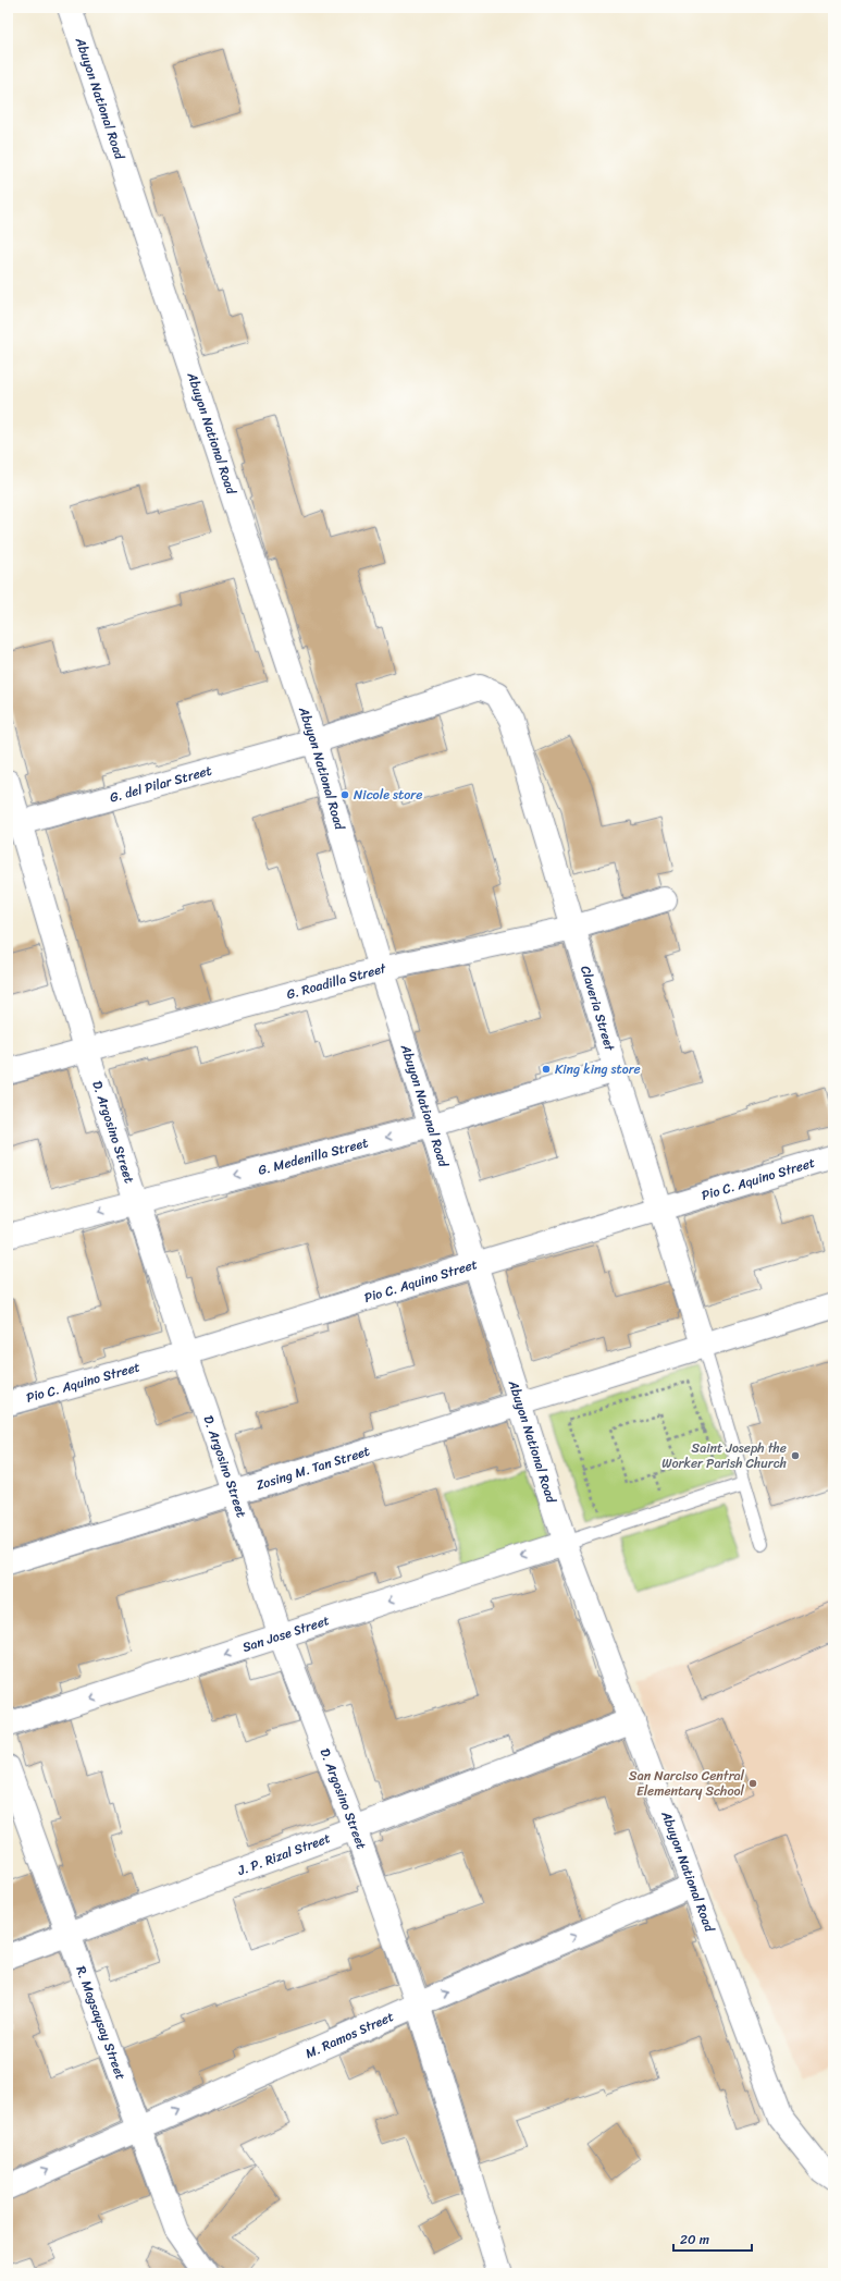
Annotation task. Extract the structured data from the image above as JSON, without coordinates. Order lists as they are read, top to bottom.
{
  "streets": {
    "street": [
      "Abuyon National Road",
      "G. del Pilar Street",
      "G. Roadilla Street",
      "Claveria Street",
      "D. Argosino Street",
      "G. Medenilla Street",
      "Pio C. Aquino Street",
      "Zosing M. Tan Street",
      "San Jose Street",
      "J. P. Rizal Street",
      "R. Magsaysay Street",
      "M. Ramos Street"
    ]
  },
  "crossings": [
    ["Abuyon National Road", "G. del Pilar Street"],
    ["Abuyon National Road", "G. Roadilla Street"],
    ["Abuyon National Road", "G. Medenilla Street"],
    ["Abuyon National Road", "Pio C. Aquino Street"],
    ["Abuyon National Road", "Zosing M. Tan Street"],
    ["Abuyon National Road", "San Jose Street"],
    ["Abuyon National Road", "J. P. Rizal Street"],
    ["Abuyon National Road", "M. Ramos Street"],
    ["G. del Pilar Street", "Claveria Street"],
    ["G. del Pilar Street", "D. Argosino Street"],
    ["G. Roadilla Street", "Claveria Street"],
    ["G. Roadilla Street", "D. Argosino Street"],
    ["Claveria Street", "G. Medenilla Street"],
    ["Claveria Street", "Pio C. Aquino Street"],
    ["Claveria Street", "Zosing M. Tan Street"],
    ["D. Argosino Street", "G. Medenilla Street"],
    ["D. Argosino Street", "Pio C. Aquino Street"],
    ["D. Argosino Street", "Zosing M. Tan Street"],
    ["D. Argosino Street", "San Jose Street"],
    ["D. Argosino Street", "J. P. Rizal Street"],
    ["D. Argosino Street", "M. Ramos Street"],
    ["J. P. Rizal Street", "R. Magsaysay Street"],
    ["R. Magsaysay Street", "M. Ramos Street"]
  ],
  "one_way": ["G. Medenilla Street", "San Jose Street", "M. Ramos Street"],
  "places": [
    "Nicole store",
    "King king store",
    "Saint Joseph the Worker Parish Church",
    "San Narciso Central Elementary School"
  ],
  "scale_bar": "20 m"
}
